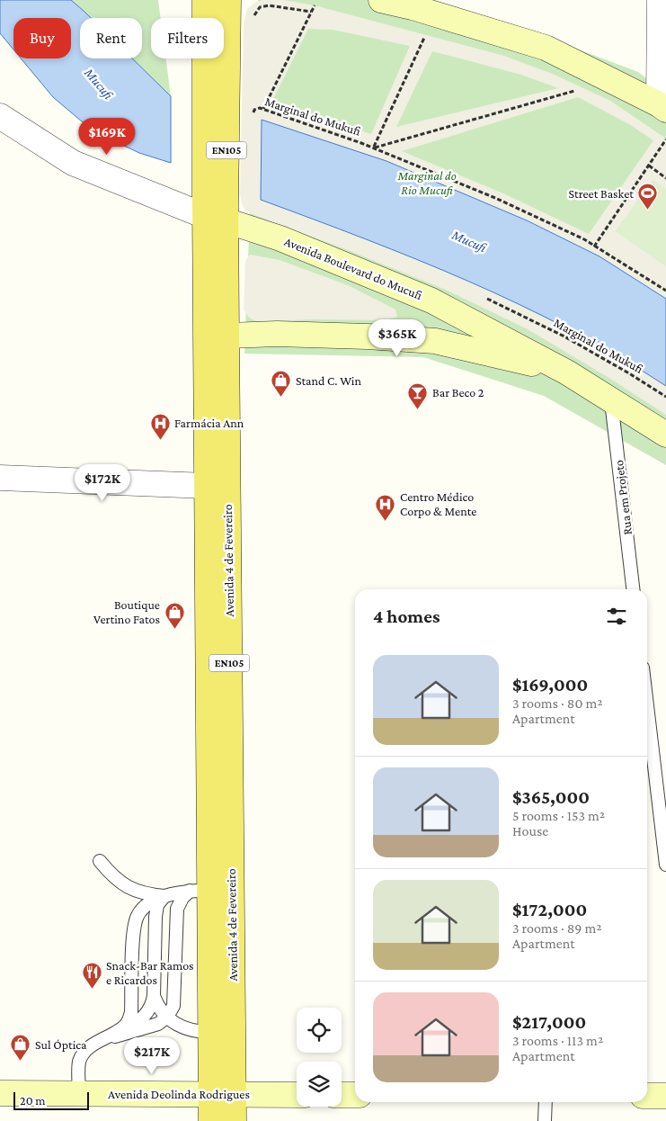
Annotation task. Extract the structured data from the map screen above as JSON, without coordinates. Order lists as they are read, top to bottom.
{
  "streets": {
    "main road": ["EN105", "Avenida 4 de Fevereiro"],
    "street": ["Avenida Boulevard do Mucufi", "Avenida Deolinda Rodrigues"],
    "lane": ["Rua em Projeto"],
    "path": ["Marginal do Mukufi"]
  },
  "crossings": [
    ["Avenida Boulevard do Mucufi", "Rua em Projeto"],
    ["Avenida Boulevard do Mucufi", "Avenida 4 de Fevereiro"],
    ["Avenida 4 de Fevereiro", "Avenida Deolinda Rodrigues"]
  ],
  "water": ["Mucufi"],
  "parks": ["Marginal do Rio Mucufi"],
  "places": {
    "sports": ["Street Basket"],
    "shop": ["Stand C. Win", "Boutique Vertino Fatos", "Sul Óptica"],
    "bar": ["Bar Beco 2"],
    "hospital": ["Farmácia Ann", "Centro Médico Corpo & Mente"],
    "restaurant": ["Snack-Bar Ramos e Ricardos"]
  },
  "scale_bar": "20 m",
  "page": {
    "chip": ["Buy", "Rent", "Filters"],
    "price": [
      "$169K",
      "$365K",
      "$172K",
      "$217K"
    ],
    "heading": "4 homes",
    "list": [
      {
        "name": "$169,000",
        "note": "3 rooms · 80 m² · Apartment"
      },
      {
        "name": "$365,000",
        "note": "5 rooms · 153 m² · House"
      },
      {
        "name": "$172,000",
        "note": "3 rooms · 89 m² · Apartment"
      },
      {
        "name": "$217,000",
        "note": "3 rooms · 113 m² · Apartment"
      }
    ],
    "scale": "20 m"
  }
}
